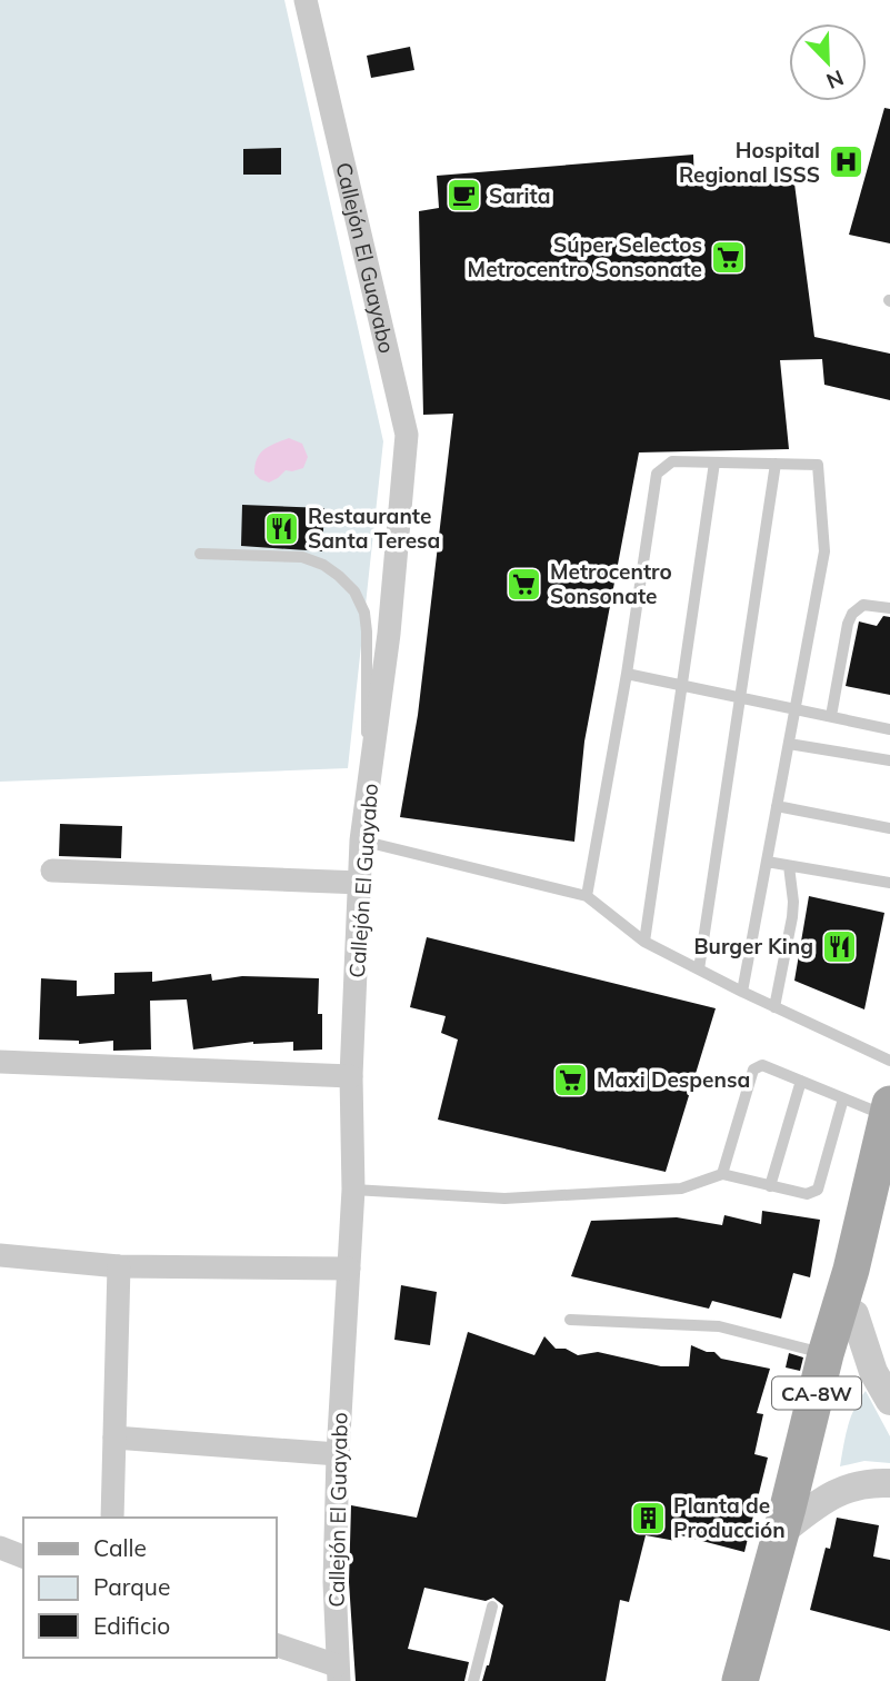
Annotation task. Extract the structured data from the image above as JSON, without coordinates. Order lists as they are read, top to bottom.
{
  "streets": {
    "main road": ["CA-8W"],
    "street": ["Callejón El Guayabo"]
  },
  "places": {
    "hospital": ["Hospital Regional ISSS"],
    "cafe": ["Sarita"],
    "supermarket": ["Súper Selectos Metrocentro Sonsonate", "Metrocentro Sonsonate", "Maxi Despensa"],
    "restaurant": ["Restaurante Santa Teresa", "Burger King"],
    "building": ["Planta de Producción"]
  },
  "legend": ["Calle", "Parque", "Edificio"],
  "north": "bottom right"
}
